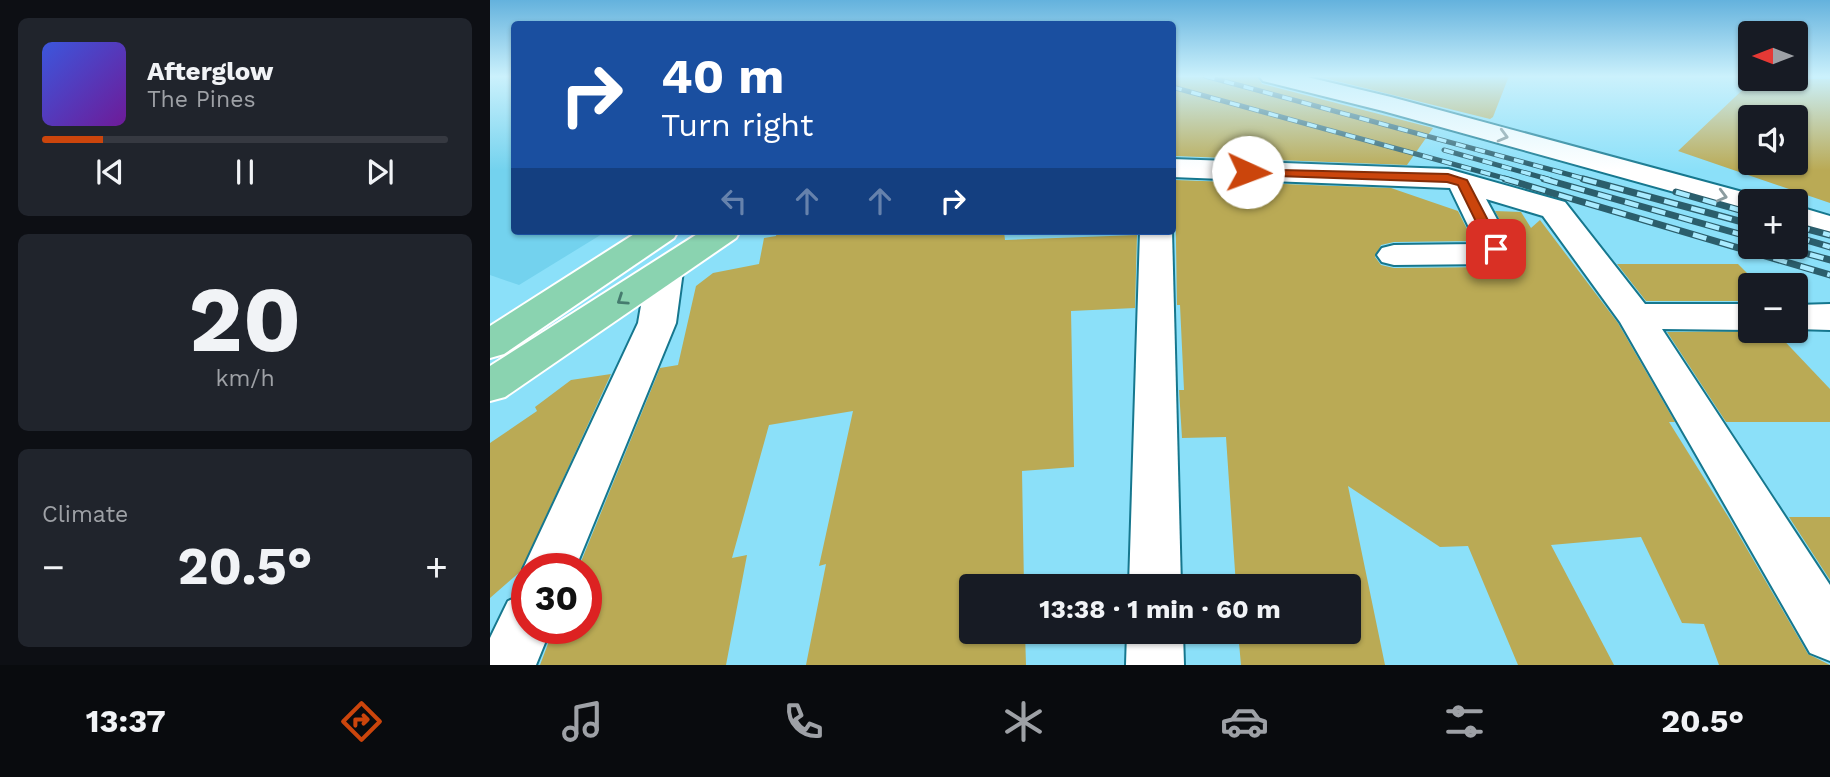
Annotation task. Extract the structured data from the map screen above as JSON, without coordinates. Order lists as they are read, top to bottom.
{
  "north": "left",
  "page": {
    "map_buttons": ["+", "−"],
    "turn": ["40 m", "Turn right"],
    "song": ["Afterglow", "The Pines"],
    "tile": [
      ["20", "km/h"],
      "Climate"
    ],
    "heat": ["−", "20.5°", "+"],
    "limit": "30",
    "trip": "13:38 · 1 min · 60 m",
    "tabs": ["13:37", "20.5°"]
  }
}
